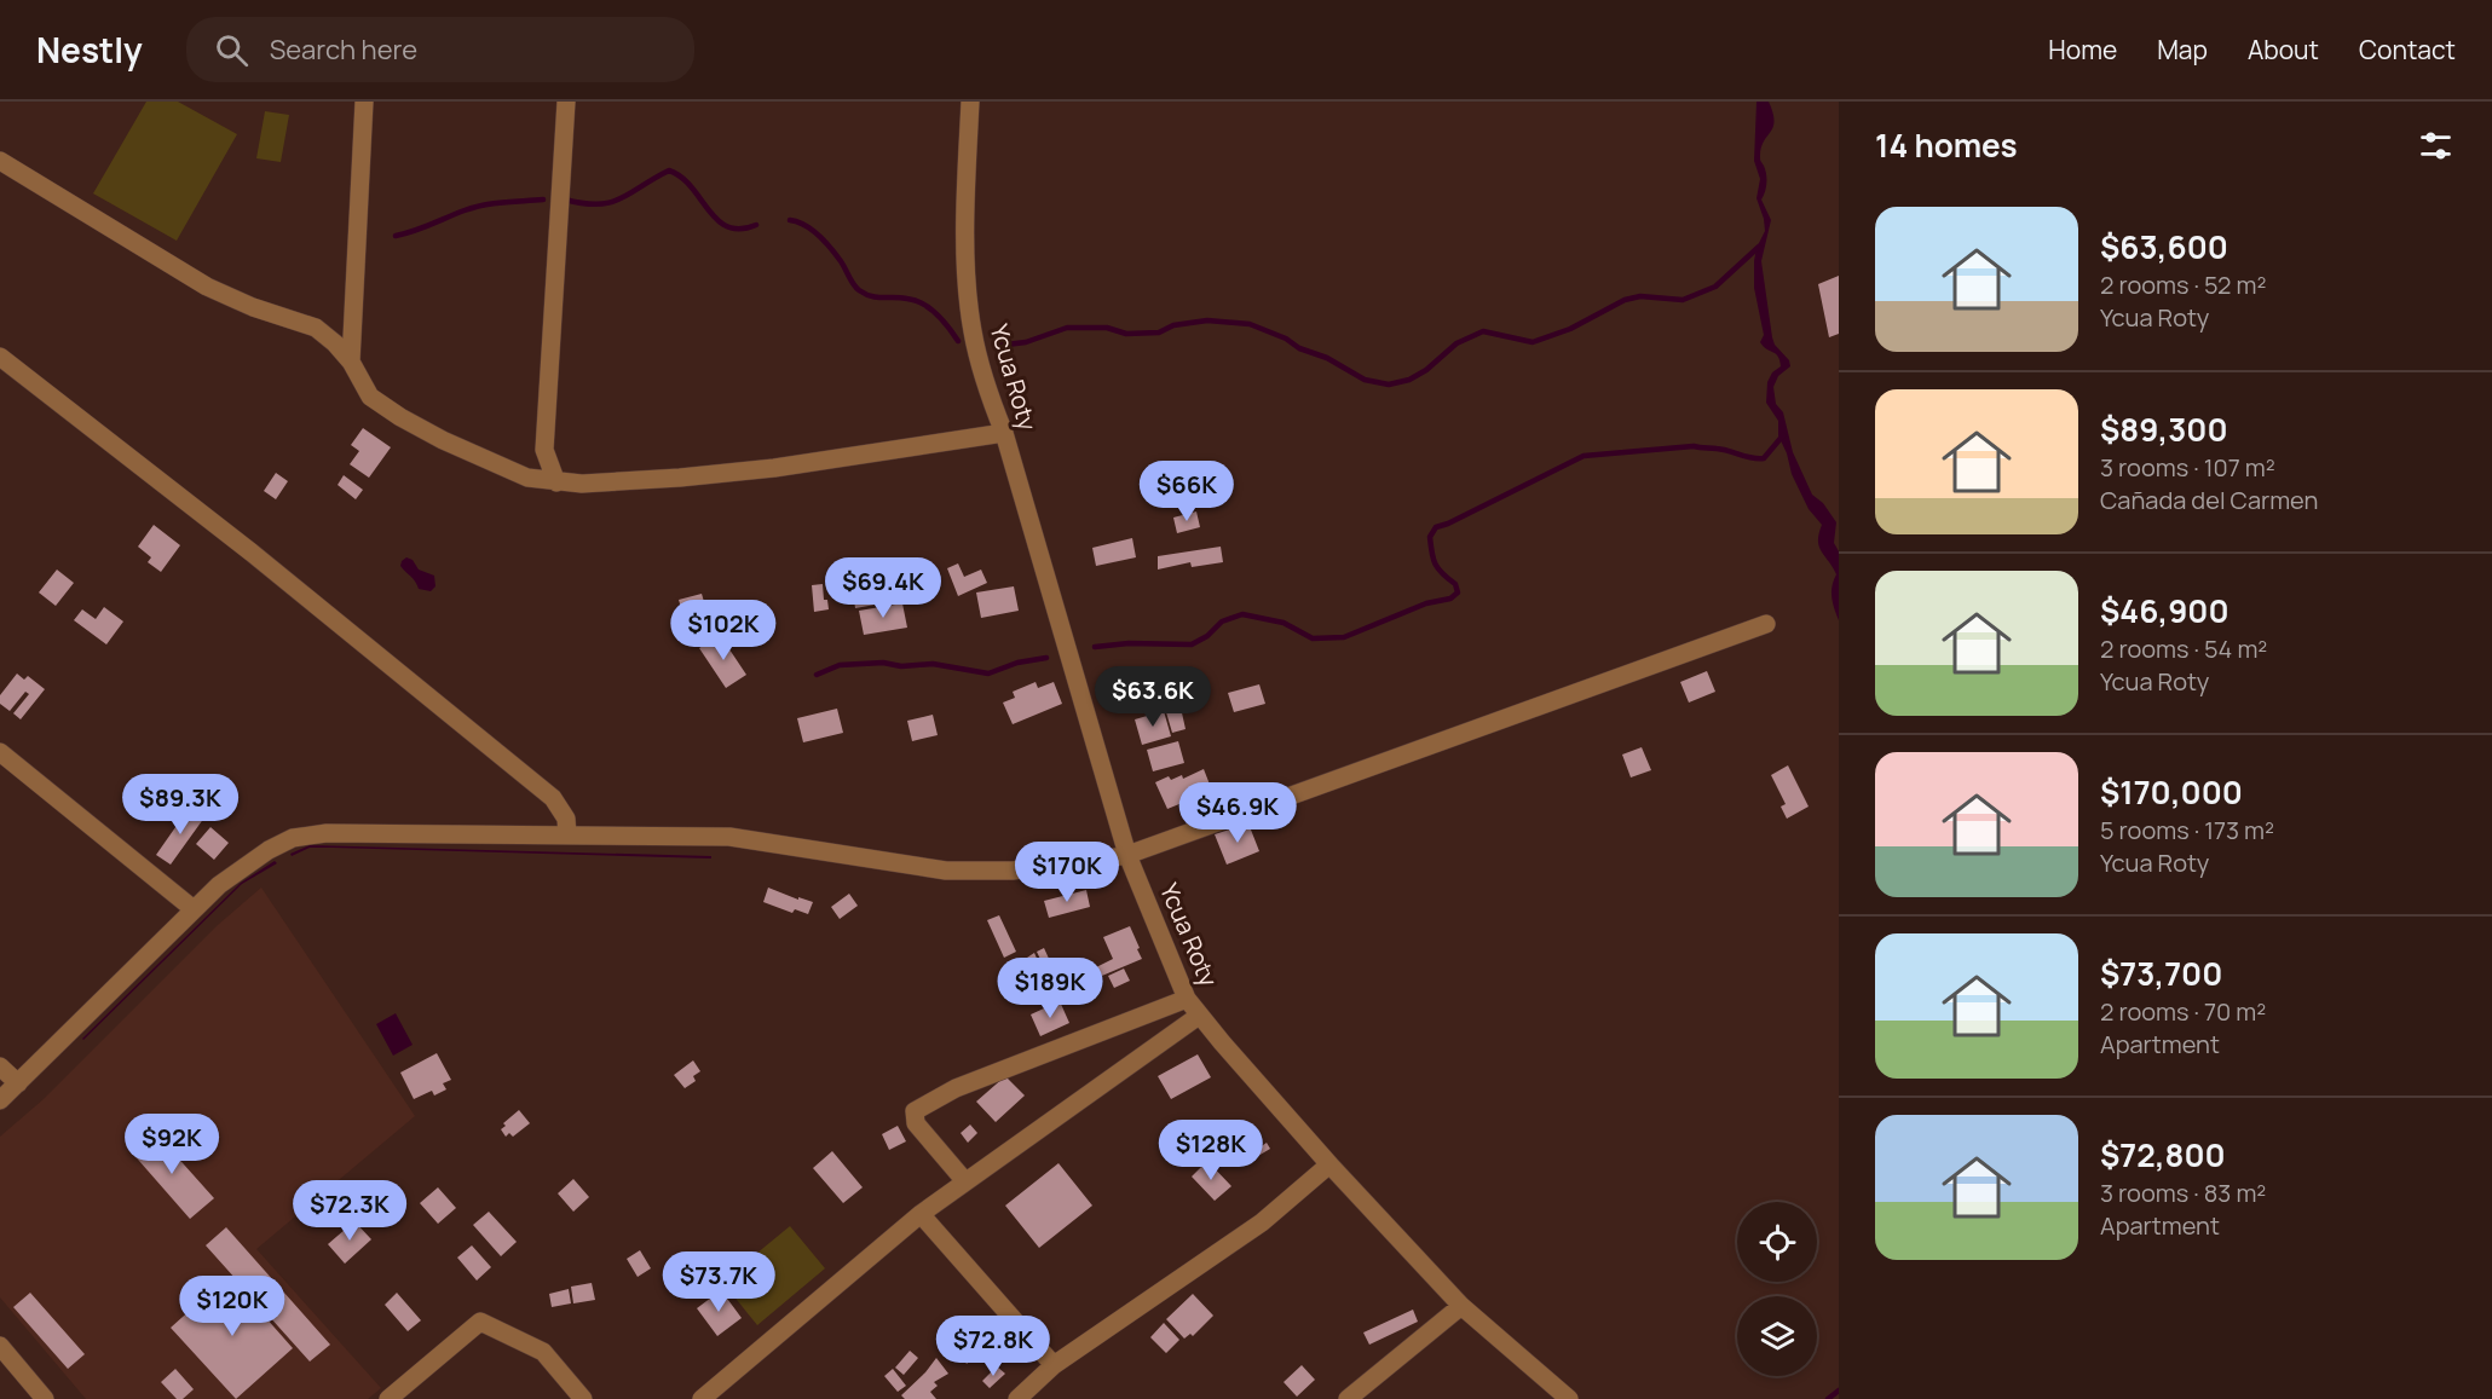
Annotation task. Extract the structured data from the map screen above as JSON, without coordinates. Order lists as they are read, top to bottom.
{
  "streets": {
    "street": ["Ycua Roty"]
  },
  "page": {
    "header": "Nestly",
    "search": "Search here",
    "nav": [
      "Home",
      "Map",
      "About",
      "Contact"
    ],
    "heading": "14 homes",
    "list": [
      {
        "name": "$63,600",
        "note": "2 rooms · 52 m² · Ycua Roty"
      },
      {
        "name": "$89,300",
        "note": "3 rooms · 107 m² · Cañada del Carmen"
      },
      {
        "name": "$46,900",
        "note": "2 rooms · 54 m² · Ycua Roty"
      },
      {
        "name": "$170,000",
        "note": "5 rooms · 173 m² · Ycua Roty"
      },
      {
        "name": "$73,700",
        "note": "2 rooms · 70 m² · Apartment"
      },
      {
        "name": "$72,800",
        "note": "3 rooms · 83 m² · Apartment"
      }
    ],
    "price": [
      "$66K",
      "$69.4K",
      "$102K",
      "$63.6K",
      "$89.3K",
      "$46.9K",
      "$170K",
      "$189K",
      "$92K",
      "$128K",
      "$72.3K",
      "$73.7K",
      "$120K",
      "$72.8K"
    ]
  }
}
